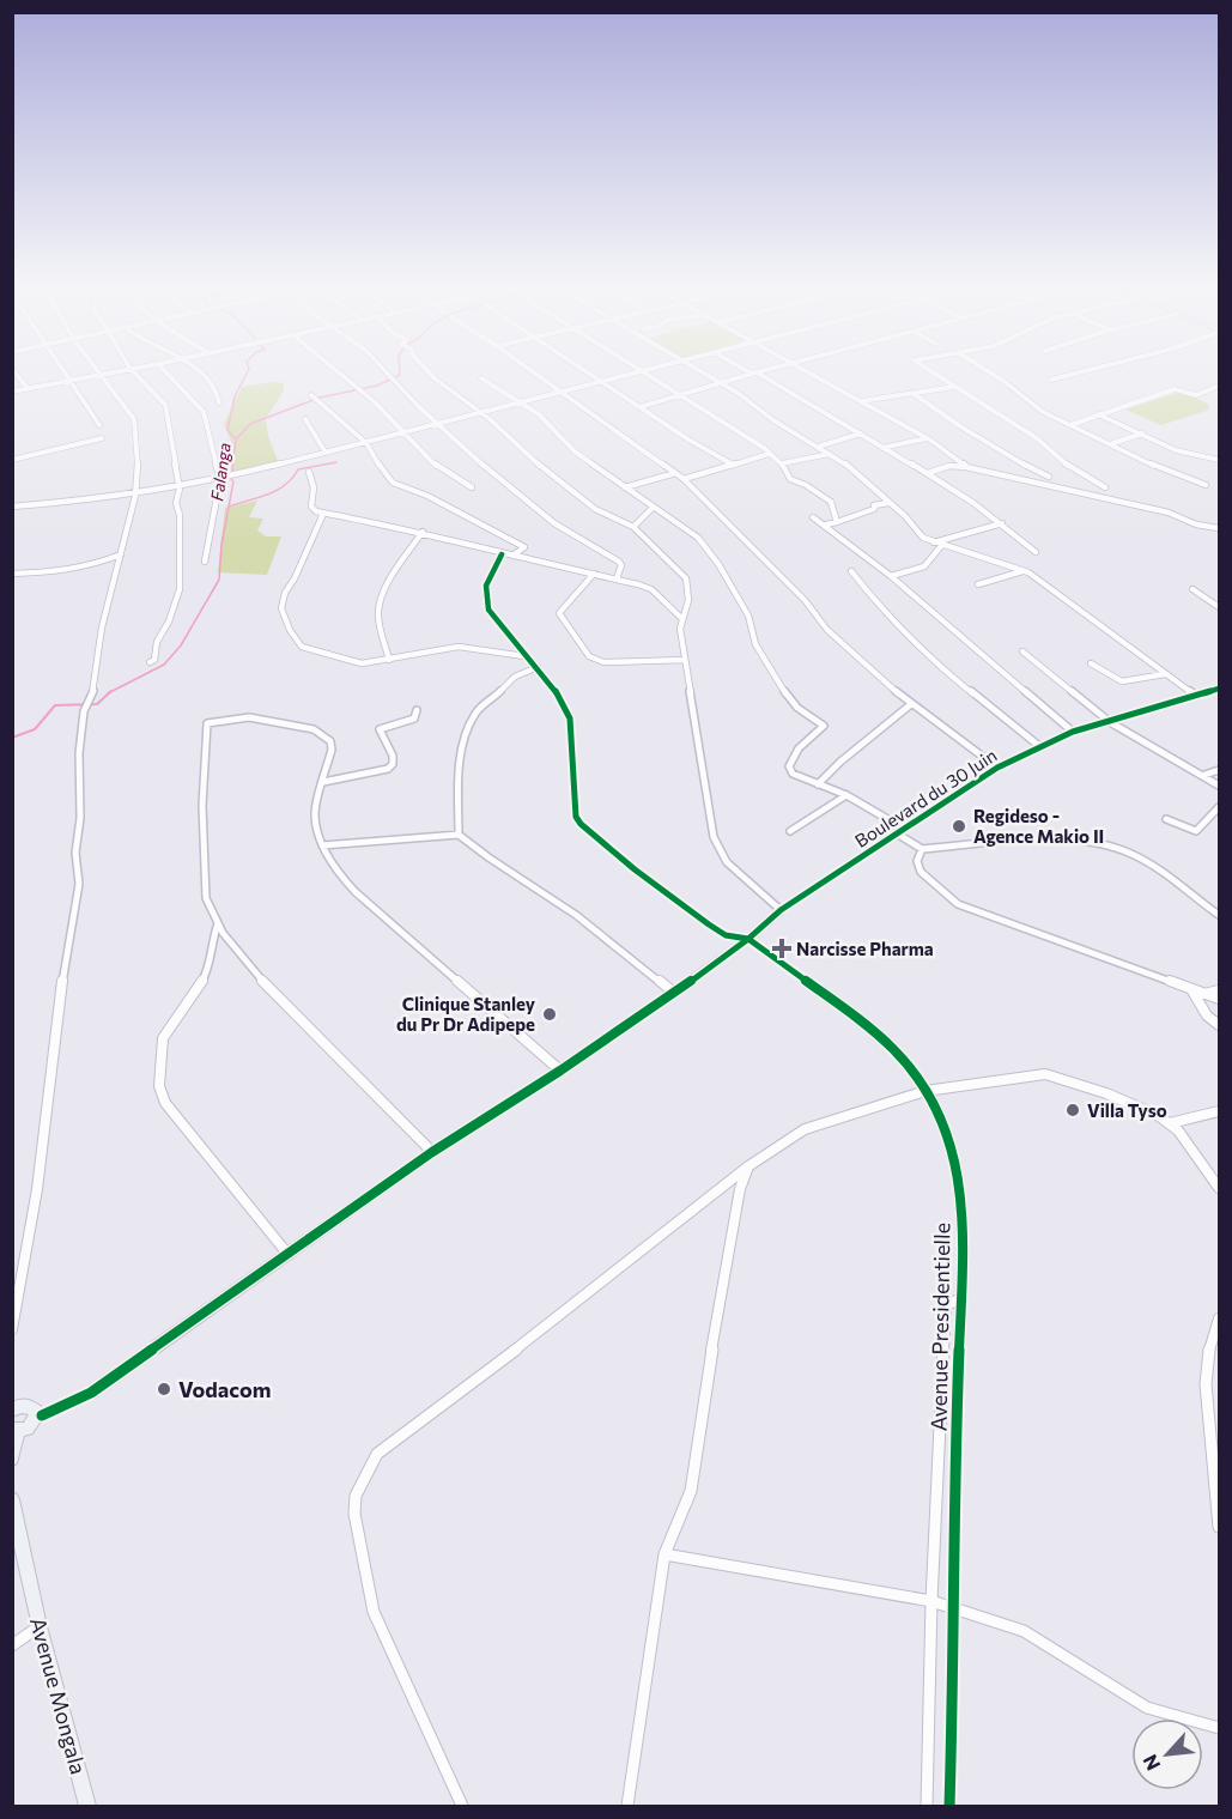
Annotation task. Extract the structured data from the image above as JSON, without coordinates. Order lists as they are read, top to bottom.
{
  "streets": {
    "street": ["Boulevard du 30 Juin", "Avenue Presidentielle", "Avenue Mongala"]
  },
  "crossings": [
    ["Boulevard du 30 Juin", "Avenue Presidentielle"]
  ],
  "water": ["Falanga"],
  "places": {
    "other": [
      "Regideso - Agence Makio II",
      "Clinique Stanley du Pr Dr Adipepe",
      "Villa Tyso",
      "Vodacom"
    ],
    "health": ["Narcisse Pharma"]
  },
  "north": "bottom left"
}
